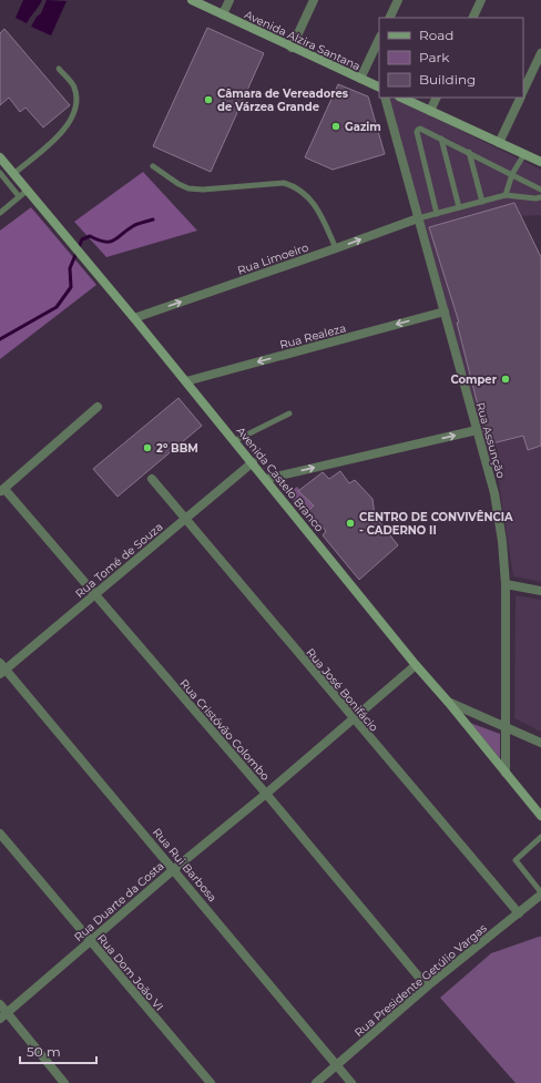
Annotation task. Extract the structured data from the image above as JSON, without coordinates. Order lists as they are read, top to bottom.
{
  "streets": {
    "street": [
      "Avenida Alzira Santana",
      "Rua Limoeiro",
      "Rua Realeza",
      "Rua Assunção",
      "Avenida Castelo Branco",
      "Rua Tomé de Souza",
      "Rua José Bonifácio",
      "Rua Cristóvão Colombo",
      "Rua Rui Barbosa",
      "Rua Duarte da Costa",
      "Rua Dom João VI",
      "Rua Presidente Getúlio Vargas"
    ]
  },
  "crossings": [
    ["Rua Limoeiro", "Rua Assunção"],
    ["Rua Limoeiro", "Avenida Castelo Branco"],
    ["Rua Realeza", "Rua Assunção"],
    ["Rua Realeza", "Avenida Castelo Branco"],
    ["Rua Assunção", "Avenida Castelo Branco"],
    ["Avenida Castelo Branco", "Rua Tomé de Souza"],
    ["Avenida Castelo Branco", "Rua Duarte da Costa"],
    ["Rua Tomé de Souza", "Rua José Bonifácio"],
    ["Rua Tomé de Souza", "Rua Cristóvão Colombo"],
    ["Rua Tomé de Souza", "Rua Rui Barbosa"],
    ["Rua José Bonifácio", "Rua Duarte da Costa"],
    ["Rua José Bonifácio", "Rua Presidente Getúlio Vargas"],
    ["Rua Cristóvão Colombo", "Rua Duarte da Costa"],
    ["Rua Cristóvão Colombo", "Rua Presidente Getúlio Vargas"],
    ["Rua Rui Barbosa", "Rua Duarte da Costa"],
    ["Rua Rui Barbosa", "Rua Presidente Getúlio Vargas"],
    ["Rua Duarte da Costa", "Rua Dom João VI"]
  ],
  "one_way": ["Rua Limoeiro", "Rua Realeza"],
  "places": [
    "Câmara de Vereadores de Várzea Grande",
    "Gazim",
    "Comper",
    "2º BBM",
    "CENTRO DE CONVIVÊNCIA - CADERNO II"
  ],
  "legend": ["Road", "Park", "Building"],
  "scale_bar": "50 m"
}
